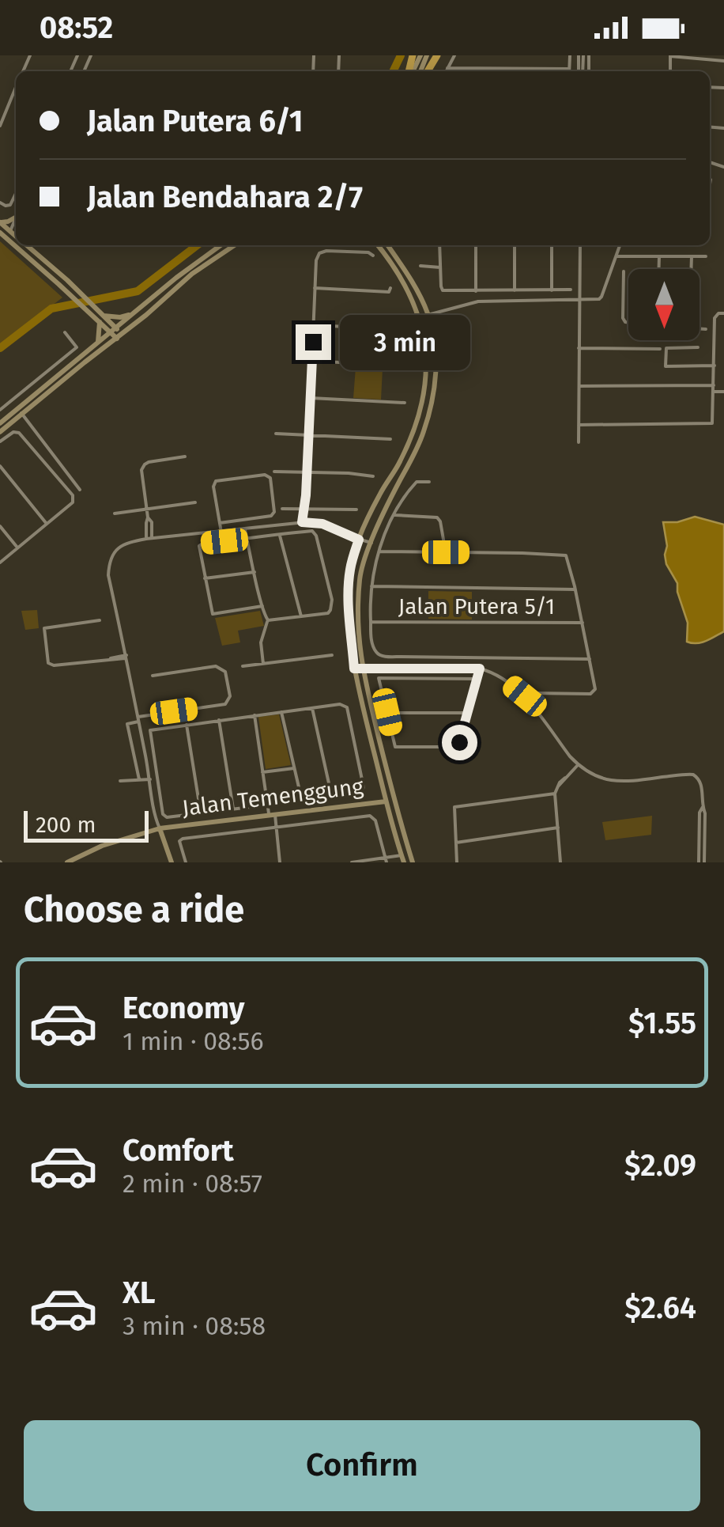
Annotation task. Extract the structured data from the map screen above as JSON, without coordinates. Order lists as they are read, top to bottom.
{
  "streets": {
    "street": ["Jalan Putera 5/1", "Jalan Temenggung"]
  },
  "scale_bar": "200 m",
  "north": "bottom",
  "page": {
    "status": "08:52",
    "banner": ["Jalan Putera 6/1", "Jalan Bendahara 2/7"],
    "bubble": "3 min",
    "scale": "200 m",
    "heading": "Choose a ride",
    "list": [
      {
        "name": "Economy",
        "note": "1 min · 08:56",
        "value": "$1.55"
      },
      {
        "name": "Comfort",
        "note": "2 min · 08:57",
        "value": "$2.09"
      },
      {
        "name": "XL",
        "note": "3 min · 08:58",
        "value": "$2.64"
      }
    ],
    "buttons": "Confirm"
  }
}
